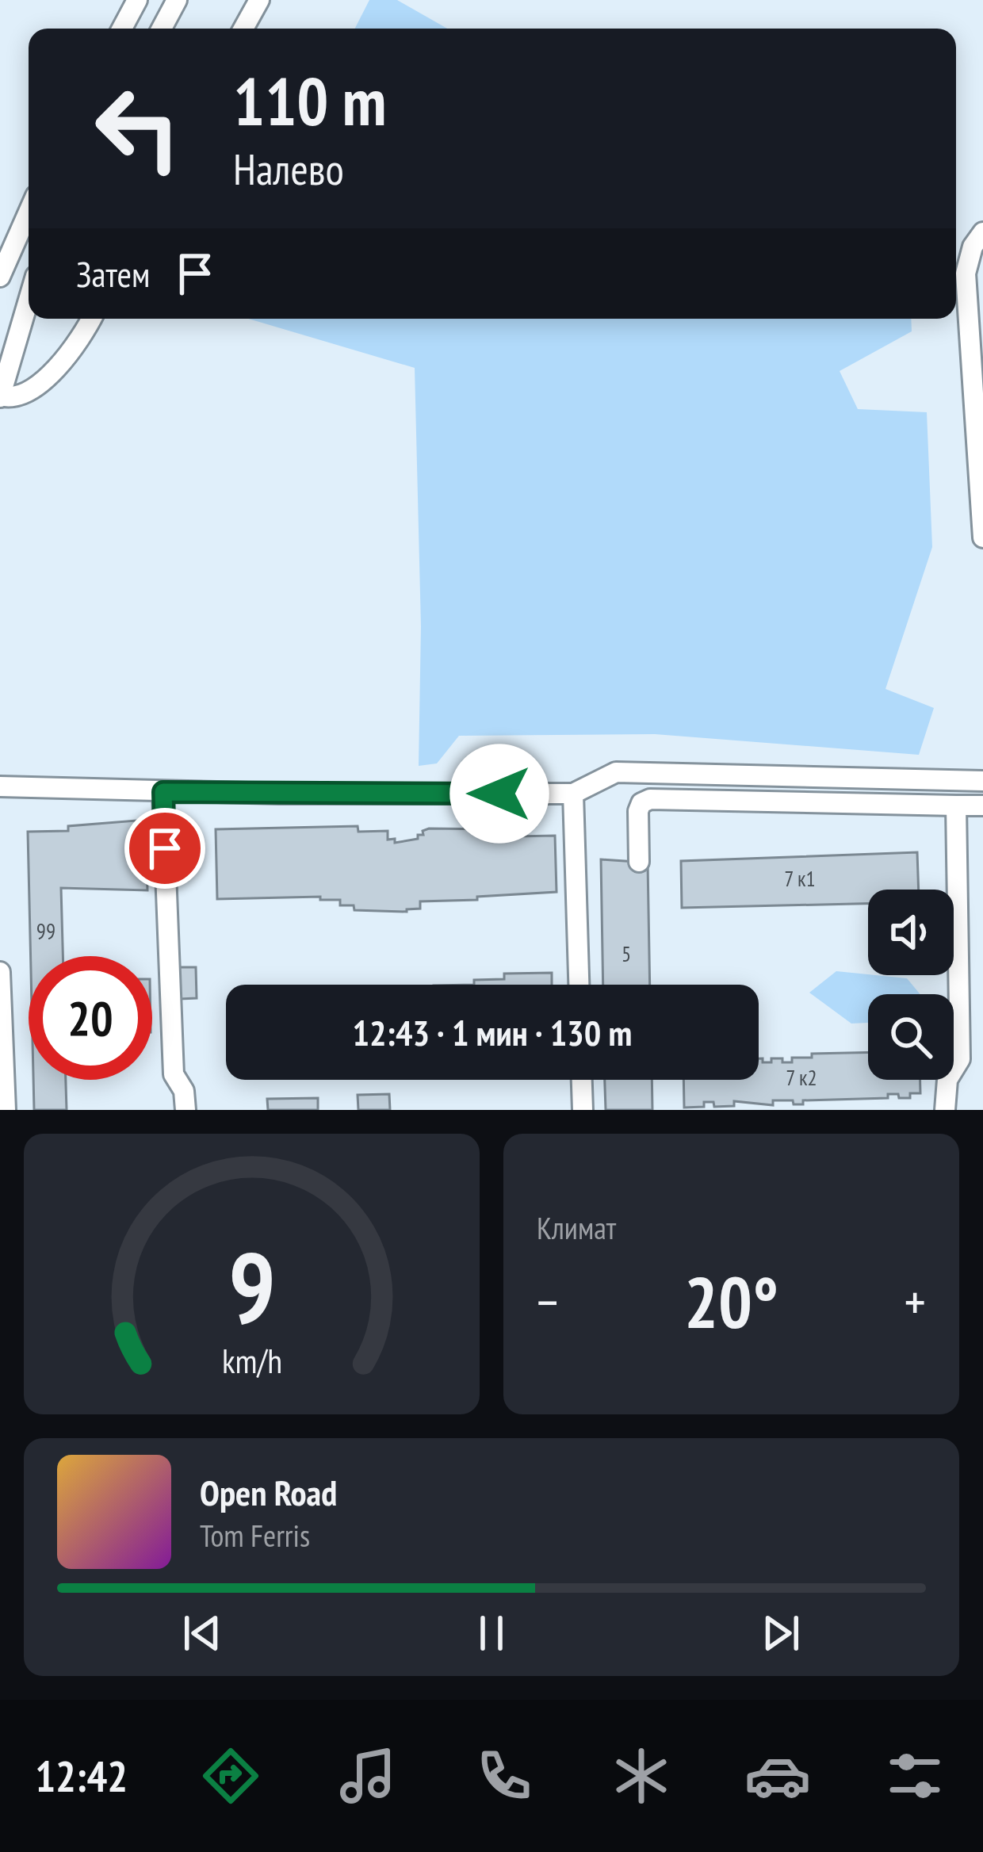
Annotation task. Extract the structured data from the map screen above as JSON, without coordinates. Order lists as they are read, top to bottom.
{
  "house_numbers": [
    "7 к1",
    "99",
    "5",
    "7 к2"
  ],
  "page": {
    "turn": ["110 m", "Налево"],
    "then": "Затем",
    "limit": "20",
    "trip": "12:43 · 1 мин · 130 m",
    "tile": "Климат",
    "heat": ["−", "20°", "+"],
    "song": ["Open Road", "Tom Ferris"],
    "tabs": "12:42",
    "gauge": ["9", "km/h"]
  }
}
